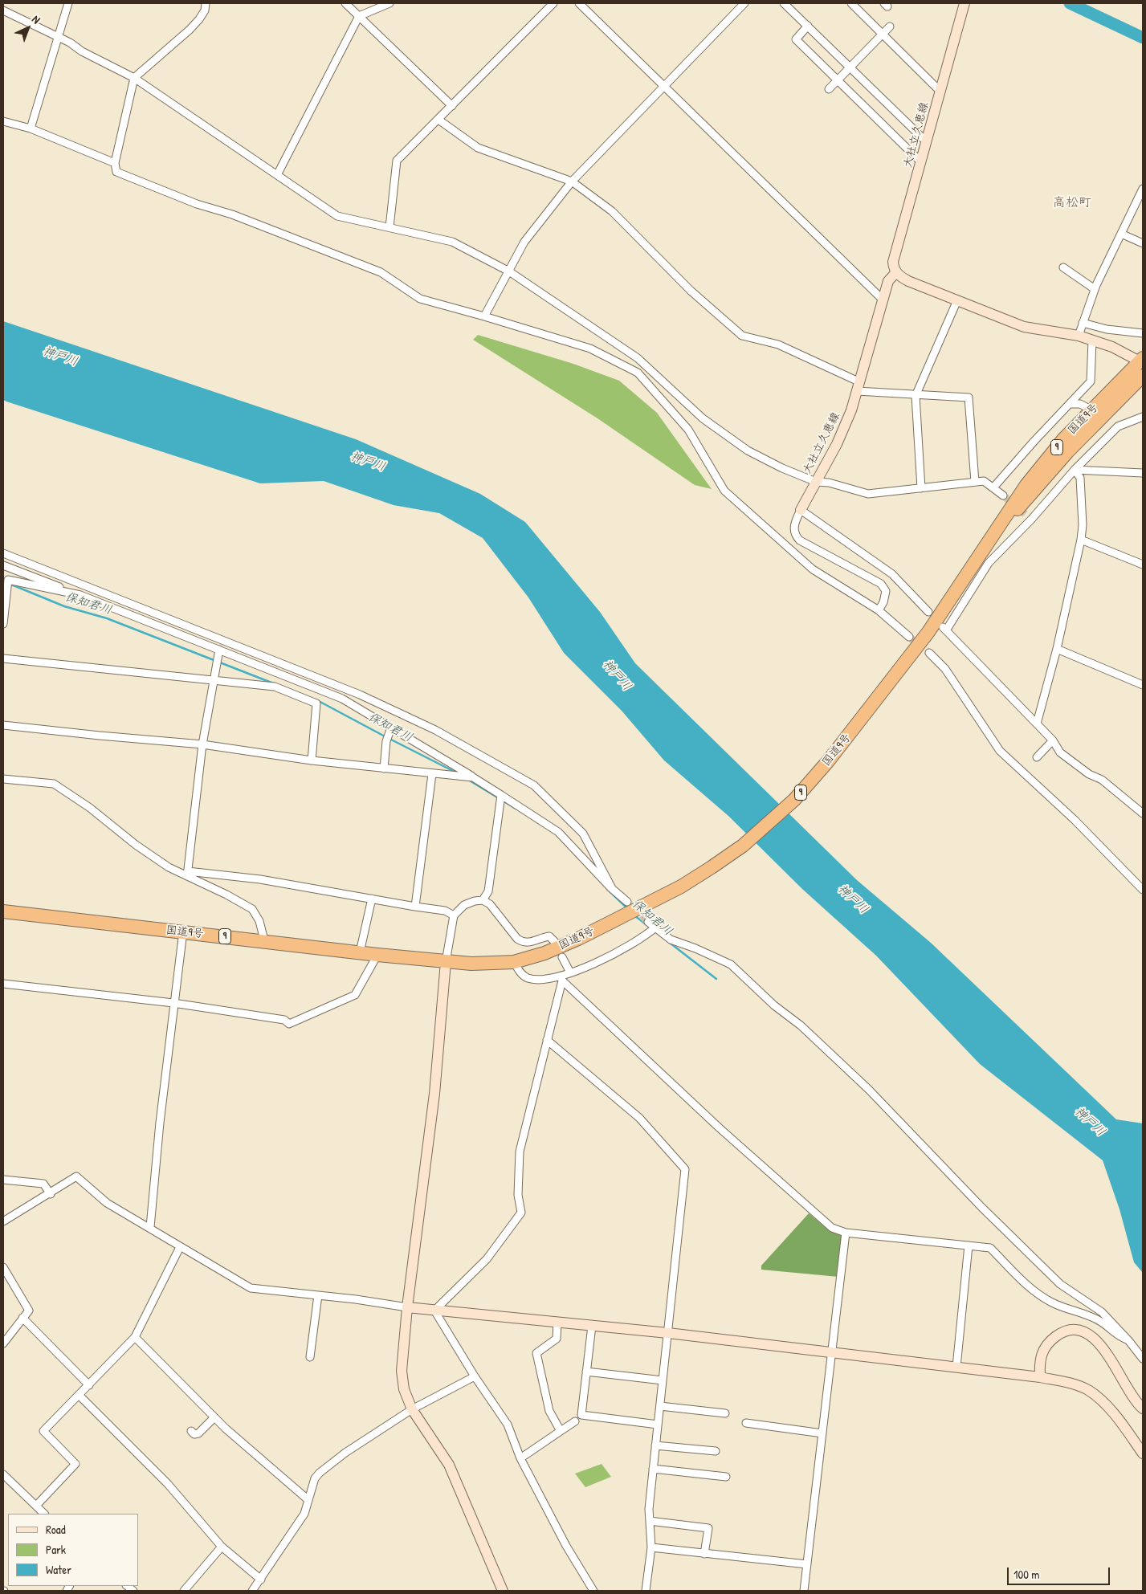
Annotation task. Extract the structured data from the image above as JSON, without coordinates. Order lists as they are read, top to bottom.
{
  "streets": {
    "highway": ["国道9号", "9"],
    "street": ["大社立久恵線"]
  },
  "districts": ["高松町"],
  "water": ["神戸川", "保知君川"],
  "legend": ["Road", "Park", "Water"],
  "scale_bar": "100 m",
  "north": "top right"
}
